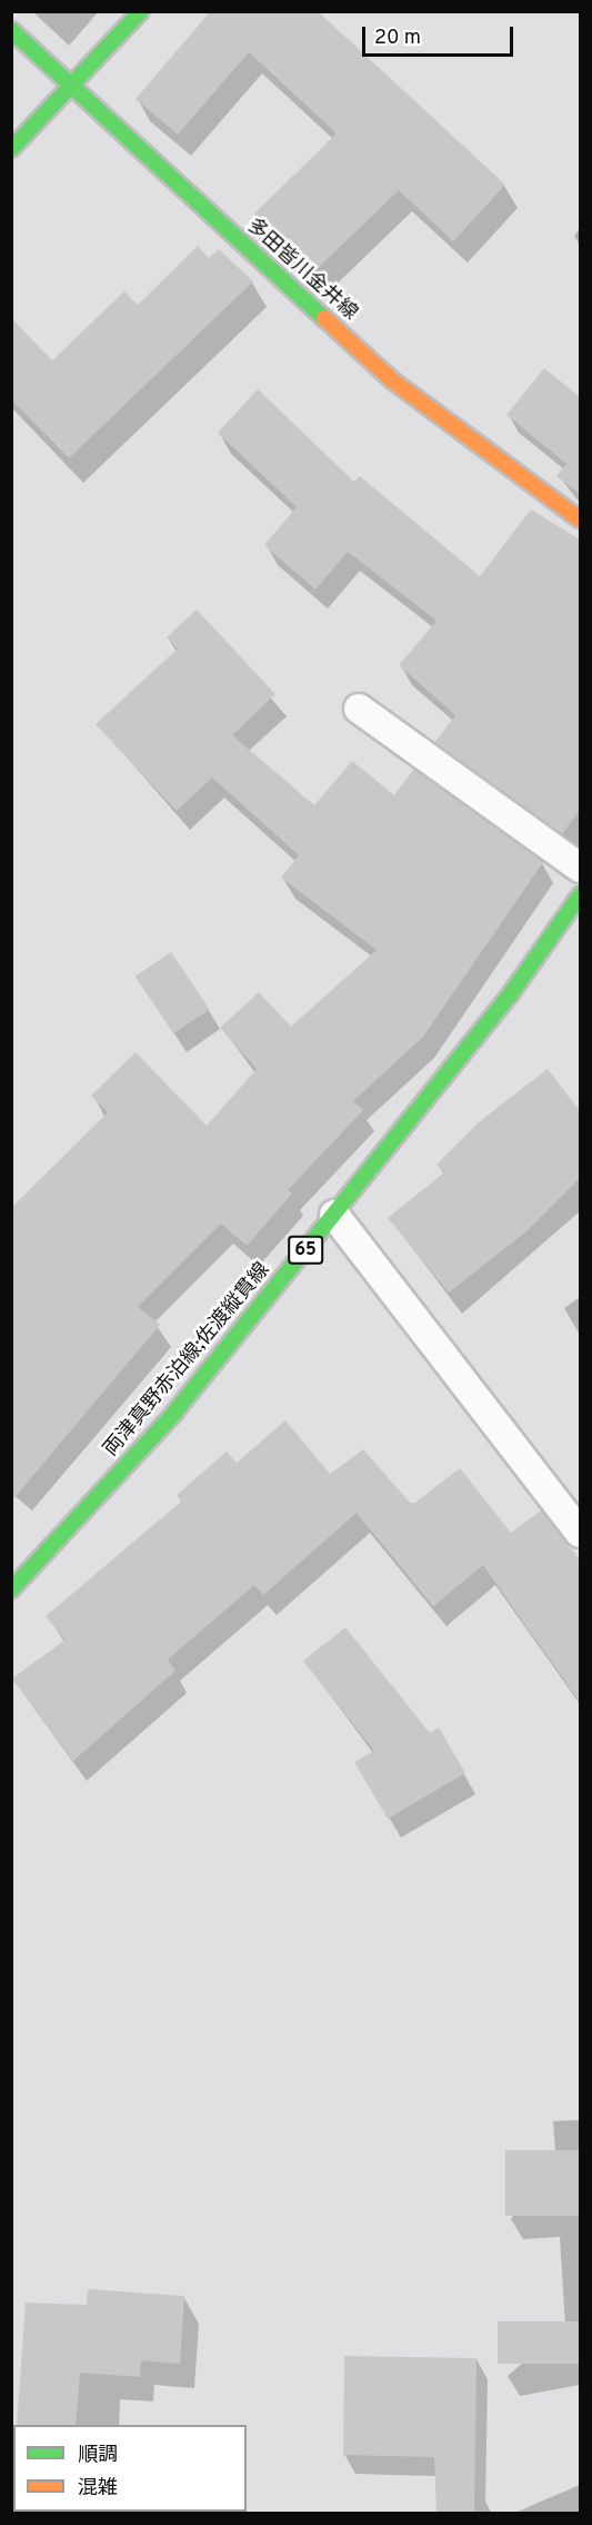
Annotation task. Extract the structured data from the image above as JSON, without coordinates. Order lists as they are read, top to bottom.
{
  "streets": {
    "main road": ["多田皆川金井線", "65", "両津真野赤泊線;佐渡縦貫線"]
  },
  "legend": ["順調", "混雑"],
  "scale_bar": "20 m"
}
